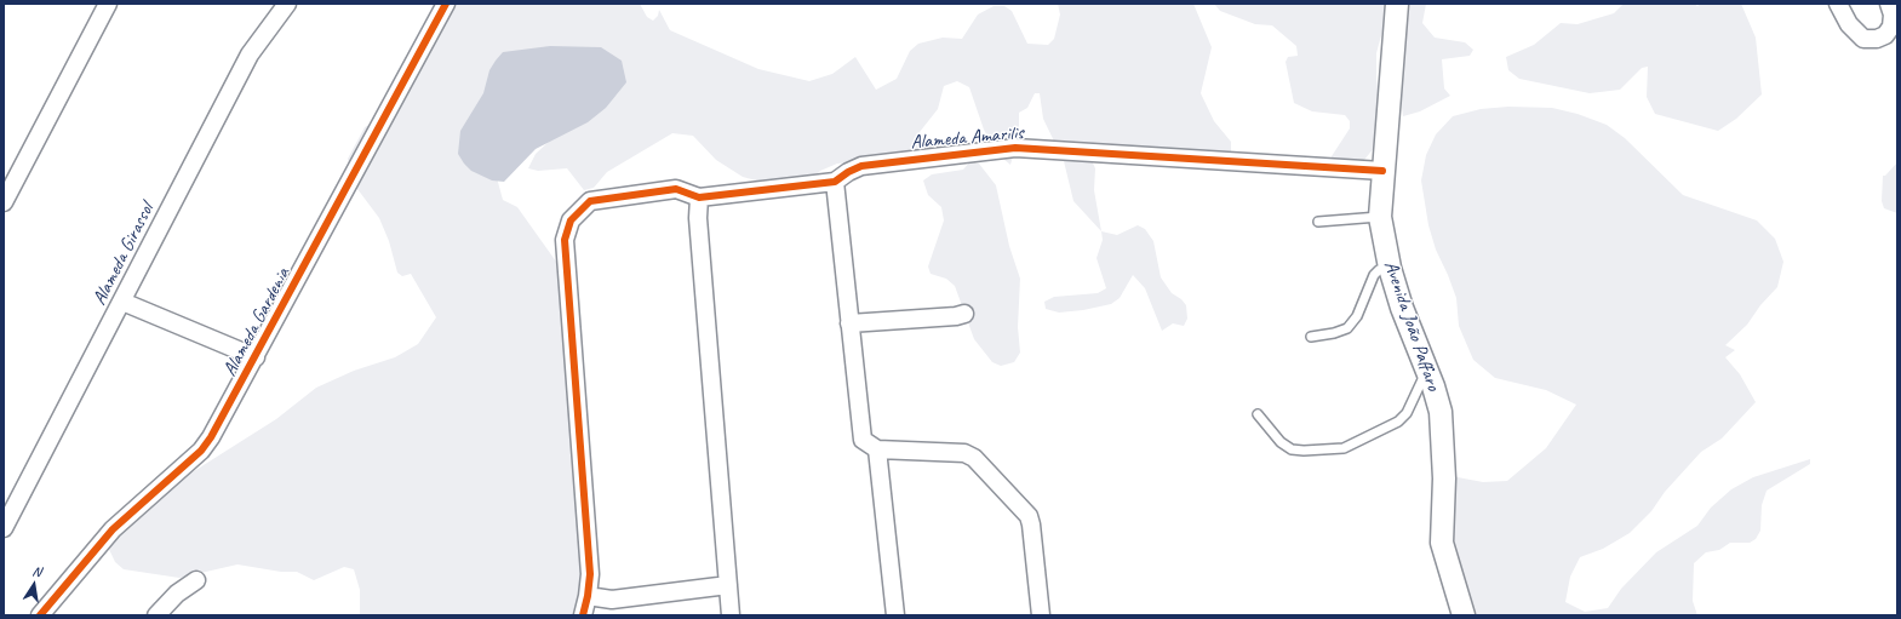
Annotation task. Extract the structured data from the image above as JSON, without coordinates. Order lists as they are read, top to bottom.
{
  "streets": {
    "street": [
      "Alameda Amarilis",
      "Alameda Girassol",
      "Alameda Gardenia",
      "Avenida João Paffaro"
    ]
  },
  "crossings": [
    ["Alameda Amarilis", "Avenida João Paffaro"]
  ],
  "north": "top"
}
